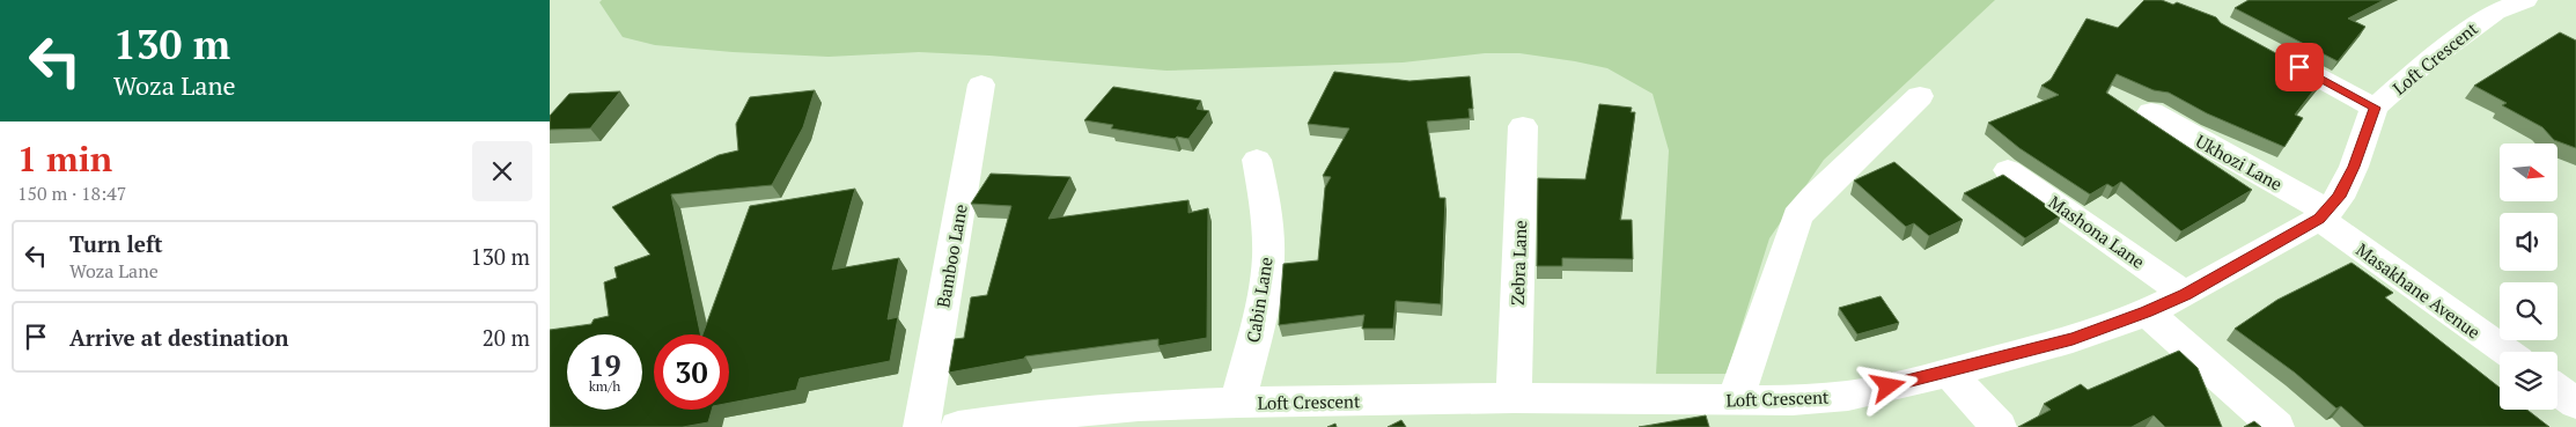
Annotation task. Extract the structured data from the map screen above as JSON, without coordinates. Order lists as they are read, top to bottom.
{
  "streets": {
    "street": [
      "Loft Crescent",
      "Ukhozi Lane",
      "Mashona Lane",
      "Bamboo Lane",
      "Zebra Lane",
      "Masakhane Avenue",
      "Cabin Lane"
    ]
  },
  "crossings": [
    ["Loft Crescent", "Ukhozi Lane"],
    ["Loft Crescent", "Mashona Lane"],
    ["Loft Crescent", "Zebra Lane"],
    ["Loft Crescent", "Masakhane Avenue"],
    ["Loft Crescent", "Cabin Lane"],
    ["Ukhozi Lane", "Masakhane Avenue"]
  ],
  "north": "right",
  "page": {
    "turn": ["130 m", "Woza Lane"],
    "heading": ["1 min", "150 m · 18:47"],
    "list": [
      {
        "name": "Turn left",
        "note": "Woza Lane",
        "value": "130 m"
      },
      {
        "name": "Arrive at destination",
        "value": "20 m"
      }
    ],
    "speed": "19 km/h",
    "limit": "30"
  }
}
